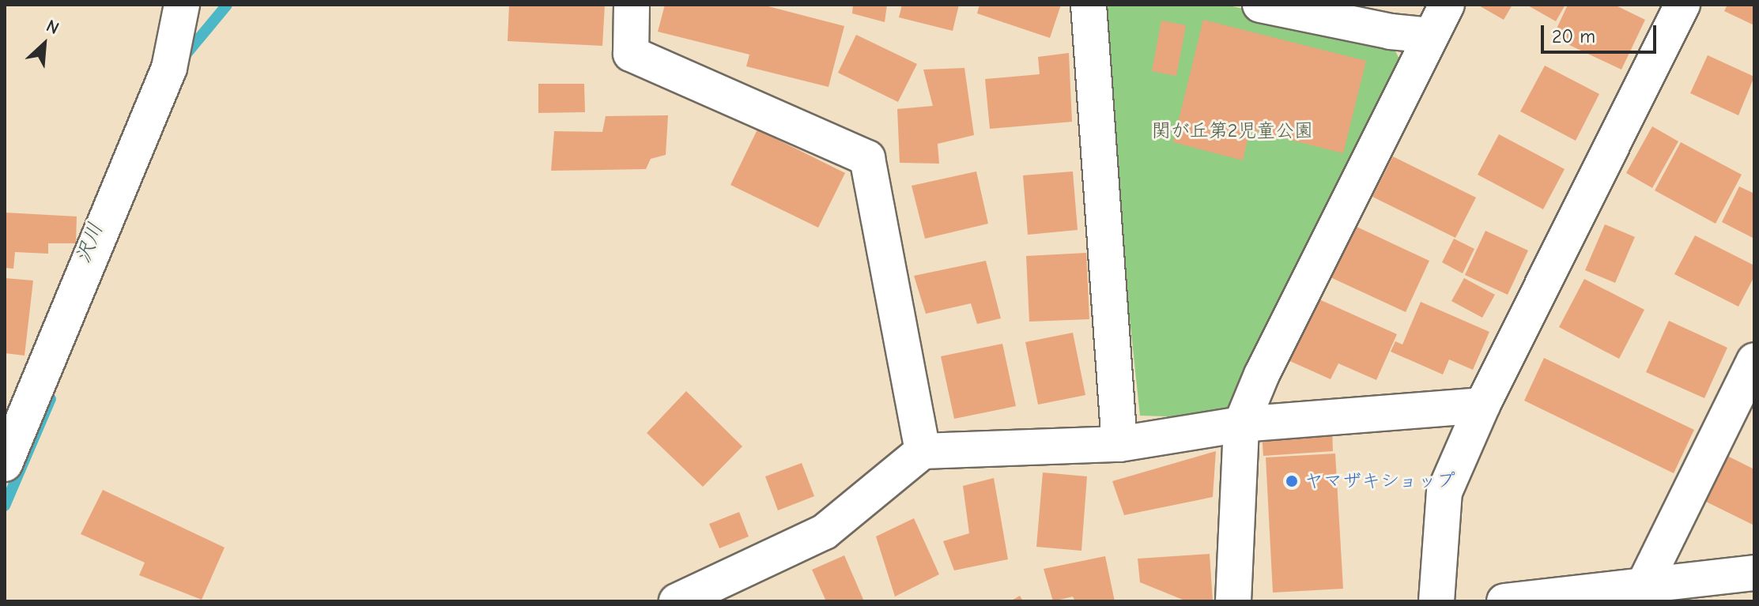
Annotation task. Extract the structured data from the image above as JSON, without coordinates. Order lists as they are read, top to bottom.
{
  "water": ["沢川"],
  "parks": ["関が丘第2児童公園"],
  "places": ["ヤマザキショップ"],
  "scale_bar": "20 m",
  "north": "top right"
}
